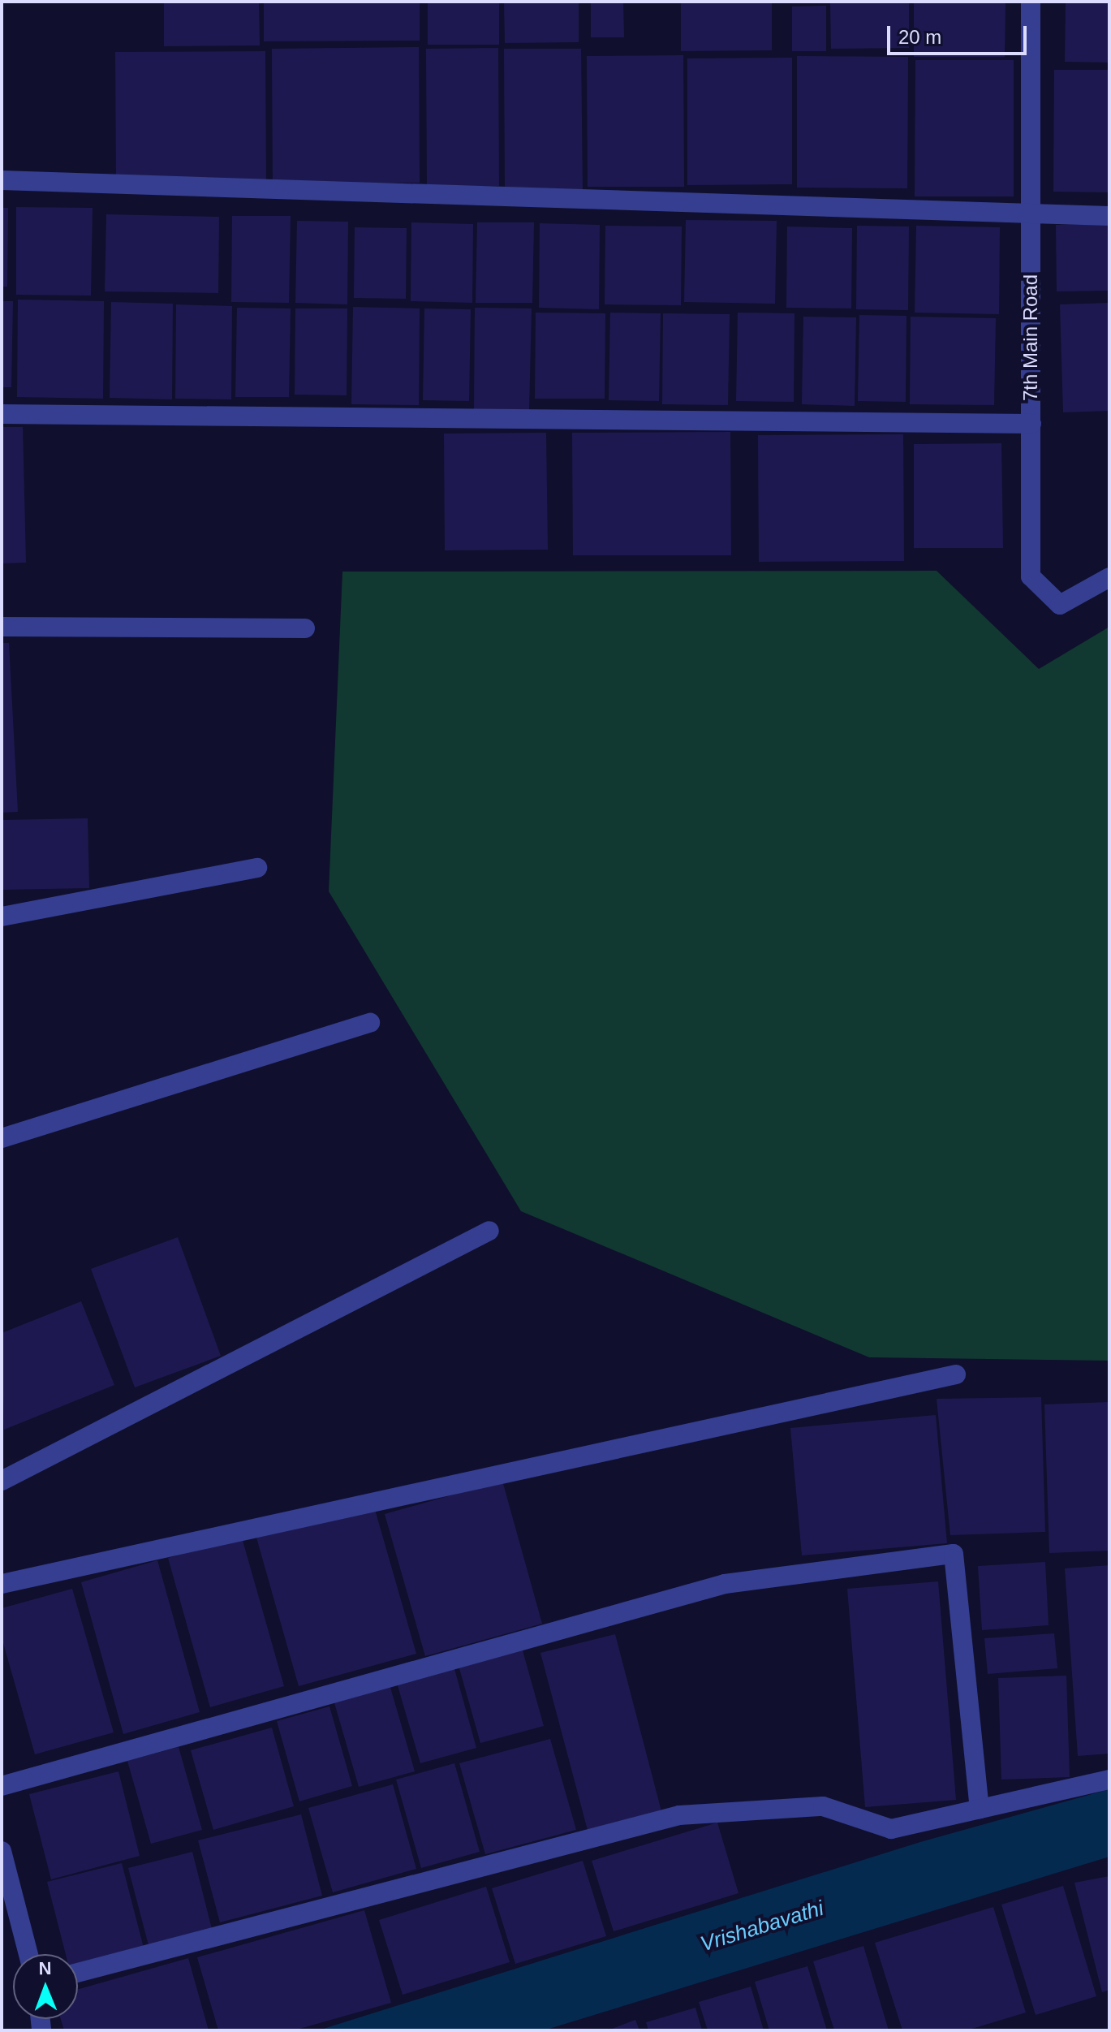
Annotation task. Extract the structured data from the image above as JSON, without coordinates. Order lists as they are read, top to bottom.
{
  "streets": {
    "street": ["7th Main Road"]
  },
  "water": ["Vrishabavathi"],
  "scale_bar": "20 m",
  "north": "top"
}
